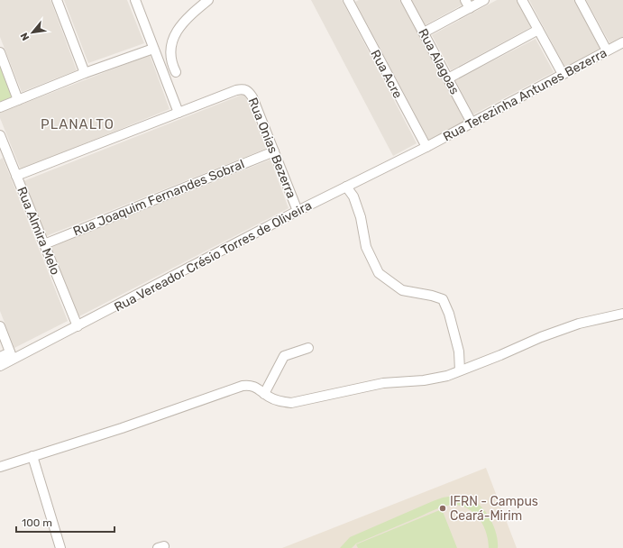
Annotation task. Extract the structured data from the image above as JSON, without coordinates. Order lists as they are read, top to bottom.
{
  "streets": {
    "street": [
      "Rua Alagoas",
      "Rua Acre",
      "Rua Terezinha Antunes Bezerra",
      "Rua Onias Bezerra",
      "Rua Joaquim Fernandes Sobral",
      "Rua Almira Melo",
      "Rua Vereador Crésio Torres de Oliveira"
    ]
  },
  "crossings": [
    ["Rua Alagoas", "Rua Terezinha Antunes Bezerra"],
    ["Rua Acre", "Rua Terezinha Antunes Bezerra"],
    ["Rua Acre", "Rua Vereador Crésio Torres de Oliveira"],
    ["Rua Terezinha Antunes Bezerra", "Rua Vereador Crésio Torres de Oliveira"],
    ["Rua Onias Bezerra", "Rua Joaquim Fernandes Sobral"],
    ["Rua Onias Bezerra", "Rua Vereador Crésio Torres de Oliveira"],
    ["Rua Joaquim Fernandes Sobral", "Rua Almira Melo"],
    ["Rua Almira Melo", "Rua Vereador Crésio Torres de Oliveira"]
  ],
  "districts": ["PLANALTO"],
  "places": ["IFRN - Campus Ceará-Mirim"],
  "scale_bar": "100 m",
  "north": "bottom left"
}
